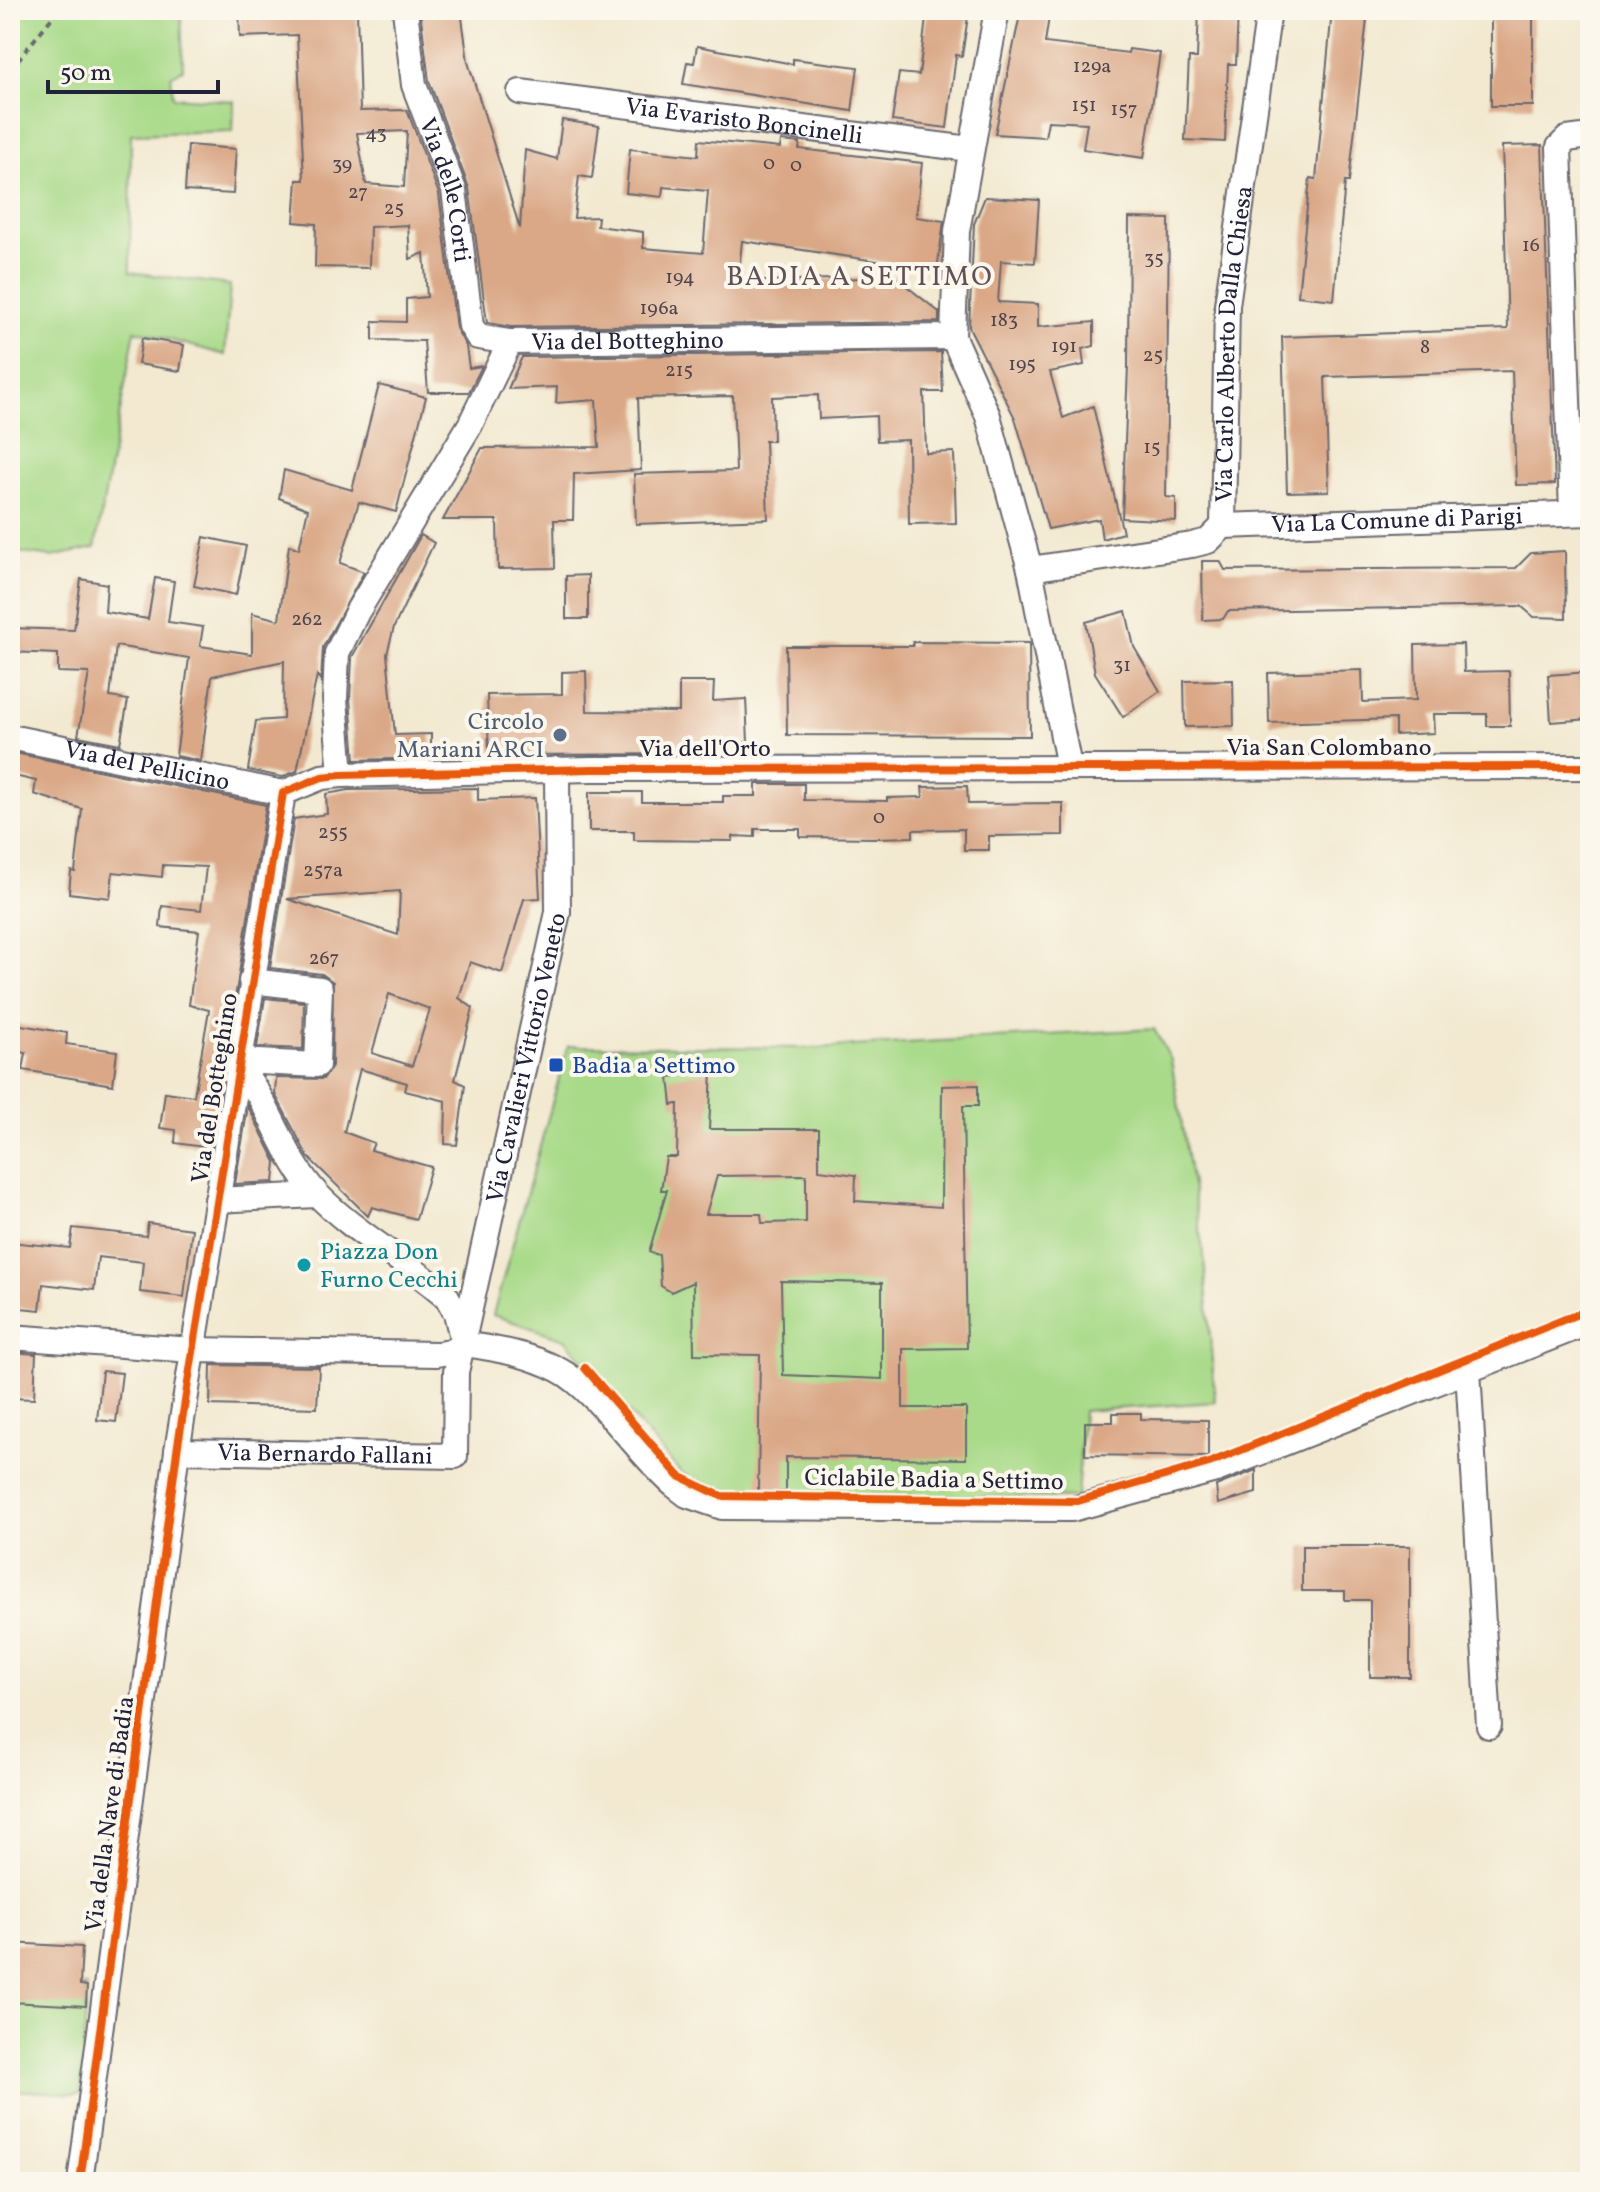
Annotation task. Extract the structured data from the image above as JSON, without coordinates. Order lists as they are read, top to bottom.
{
  "streets": {
    "street": [
      "Via Evaristo Boncinelli",
      "Via delle Corti",
      "Via del Botteghino",
      "Via Carlo Alberto Dalla Chiesa",
      "Via La Comune di Parigi",
      "Via San Colombano",
      "Via dell'Orto",
      "Via del Pellicino",
      "Via Cavalieri Vittorio Veneto",
      "Via Bernardo Fallani",
      "Via della Nave di Badia"
    ],
    "cycle path": ["Ciclabile Badia a Settimo"]
  },
  "crossings": [
    ["Via delle Corti", "Via del Botteghino"],
    ["Via del Botteghino", "Via dell'Orto"],
    ["Via del Botteghino", "Via del Pellicino"],
    ["Via del Botteghino", "Via Bernardo Fallani"],
    ["Via del Botteghino", "Via della Nave di Badia"],
    ["Via Carlo Alberto Dalla Chiesa", "Via La Comune di Parigi"],
    ["Via San Colombano", "Via dell'Orto"],
    ["Via dell'Orto", "Via Cavalieri Vittorio Veneto"],
    ["Via Cavalieri Vittorio Veneto", "Via Bernardo Fallani"],
    ["Via Bernardo Fallani", "Via della Nave di Badia"]
  ],
  "districts": ["BADIA A SETTIMO"],
  "places": {
    "other": ["Circolo Mariani ARCI", "Piazza Don Furno Cecchi"],
    "transit": ["Badia a Settimo"]
  },
  "house_numbers": [
    "129a",
    "151",
    "157",
    "43",
    "0",
    "39",
    "0",
    "27",
    "25",
    "16",
    "35",
    "194",
    "196a",
    "183",
    "191",
    "8",
    "25",
    "195",
    "215",
    "15",
    "262",
    "31",
    "0",
    "255",
    "257a",
    "267"
  ],
  "scale_bar": "50 m"
}
